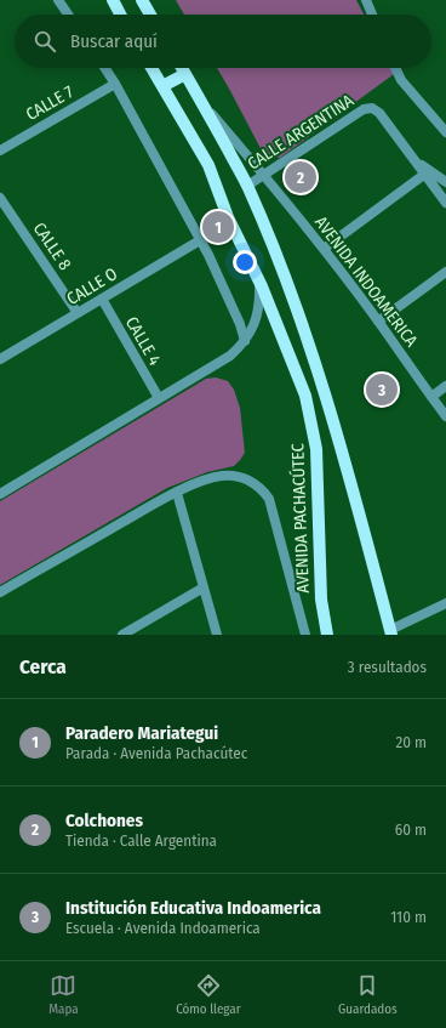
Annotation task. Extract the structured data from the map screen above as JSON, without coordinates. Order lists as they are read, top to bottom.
{
  "streets": {
    "main road": ["AVENIDA PACHACÚTEC"],
    "street": [
      "CALLE 7",
      "CALLE ARGENTINA",
      "CALLE 8",
      "AVENIDA INDOAMERICA",
      "CALLE O",
      "CALLE 4"
    ]
  },
  "crossings": [
    ["CALLE ARGENTINA", "AVENIDA INDOAMERICA"],
    ["CALLE 8", "CALLE O"],
    ["CALLE O", "CALLE 4"]
  ],
  "page": {
    "search": "Buscar aquí",
    "pins": ["2", "1", "3"],
    "heading": ["Cerca", "3 resultados"],
    "list": [
      {
        "mark": "1",
        "name": "Paradero Mariategui",
        "note": "Parada · Avenida Pachacútec",
        "value": "20 m"
      },
      {
        "mark": "2",
        "name": "Colchones",
        "note": "Tienda · Calle Argentina",
        "value": "60 m"
      },
      {
        "mark": "3",
        "name": "Institución Educativa Indoamerica",
        "note": "Escuela · Avenida Indoamerica",
        "value": "110 m"
      }
    ],
    "nav": ["Mapa", "Cómo llegar", "Guardados"]
  }
}
